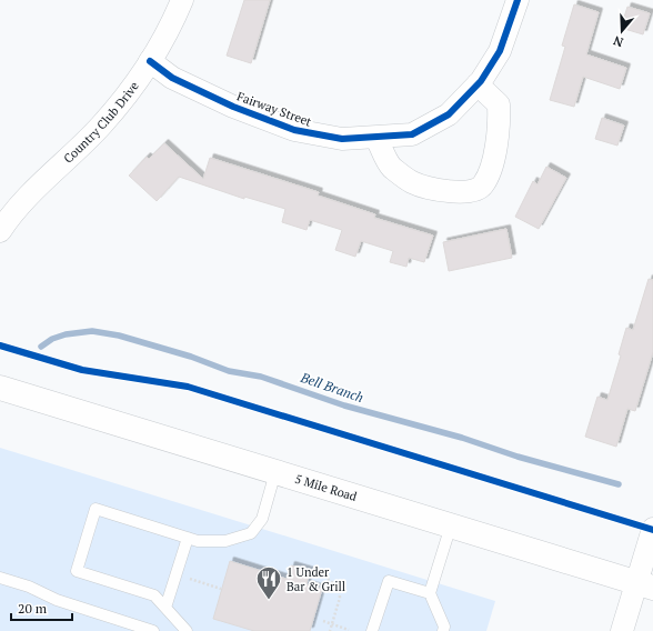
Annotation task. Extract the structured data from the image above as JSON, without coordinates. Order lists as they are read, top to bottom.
{
  "streets": {
    "main road": ["5 Mile Road"],
    "street": ["Fairway Street", "Country Club Drive"]
  },
  "crossings": [
    ["Fairway Street", "Country Club Drive"]
  ],
  "water": ["Bell Branch"],
  "places": {
    "restaurant": ["1 Under Bar & Grill"]
  },
  "scale_bar": "20 m",
  "north": "bottom"
}
